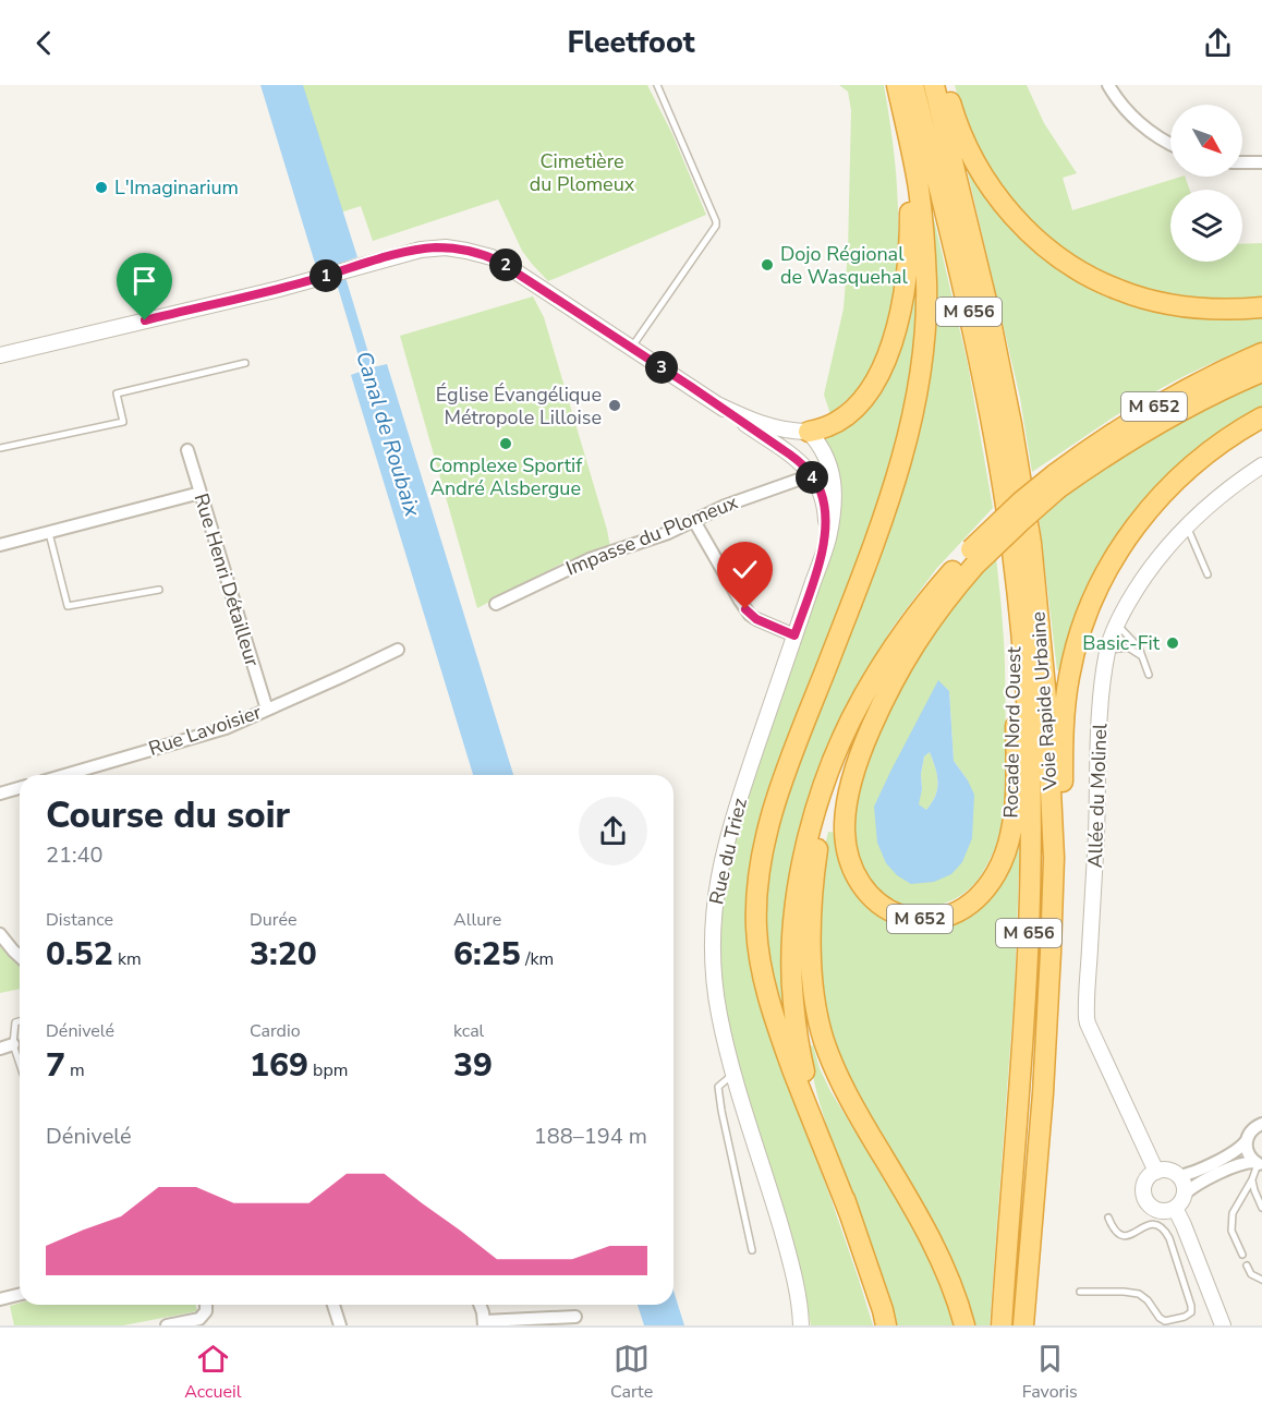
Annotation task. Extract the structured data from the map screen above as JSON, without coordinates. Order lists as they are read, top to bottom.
{
  "streets": {
    "highway": [
      "M 656",
      "M 652",
      "Voie Rapide Urbaine",
      "Rocade Nord Ouest"
    ],
    "street": [
      "Impasse du Plomeux",
      "Rue Henri Détailleur",
      "Rue Lavoisier",
      "Allée du Molinel",
      "Rue du Triez"
    ]
  },
  "crossings": [
    ["M 652", "Rocade Nord Ouest"],
    ["Rue Henri Détailleur", "Rue Lavoisier"],
    ["Voie Rapide Urbaine", "Rocade Nord Ouest"]
  ],
  "water": ["Canal de Roubaix"],
  "parks": ["Cimetière du Plomeux"],
  "places": [
    "L'Imaginarium",
    "Dojo Régional de Wasquehal",
    "Église Évangélique Métropole Lilloise",
    "Complexe Sportif André Alsbergue",
    "Basic-Fit"
  ],
  "north": "bottom right",
  "page": {
    "header": "Fleetfoot",
    "pins": [
      "2",
      "1",
      "3",
      "4"
    ],
    "heading": ["Course du soir", "21:40"],
    "stats": [
      ["Distance", "0.52 km"],
      ["Durée", "3:20"],
      ["Allure", "6:25 /km"],
      ["Dénivelé", "7 m"],
      ["Cardio", "169 bpm"],
      ["kcal", "39"]
    ],
    "chart": ["Dénivelé", "188–194 m"],
    "tabs": ["Accueil", "Carte", "Favoris"]
  }
}
